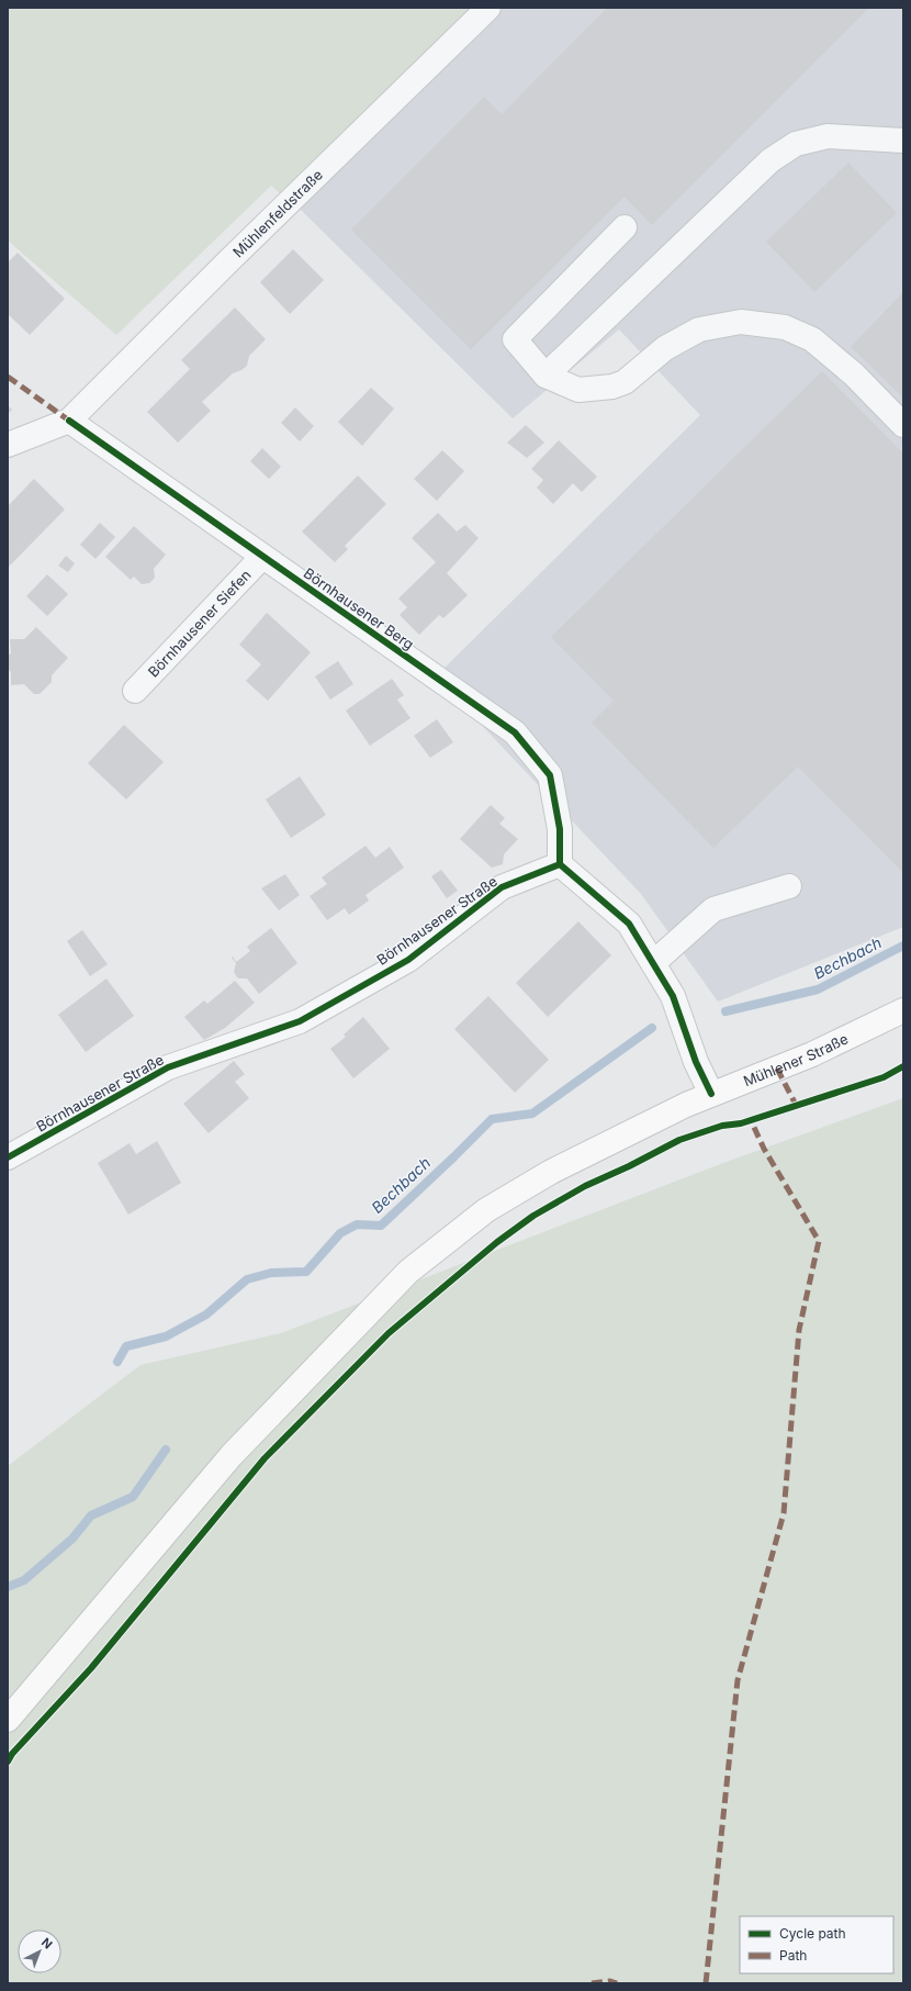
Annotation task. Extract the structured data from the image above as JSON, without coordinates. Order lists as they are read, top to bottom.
{
  "streets": {
    "main road": ["Mühlener Straße"],
    "street": [
      "Mühlenfeldstraße",
      "Börnhausener Berg",
      "Börnhausener Siefen",
      "Börnhausener Straße"
    ]
  },
  "crossings": [
    ["Mühlenfeldstraße", "Börnhausener Berg"],
    ["Börnhausener Berg", "Börnhausener Siefen"],
    ["Börnhausener Berg", "Börnhausener Straße"]
  ],
  "water": ["Bechbach"],
  "legend": ["Cycle path", "Path"],
  "north": "top right"
}
